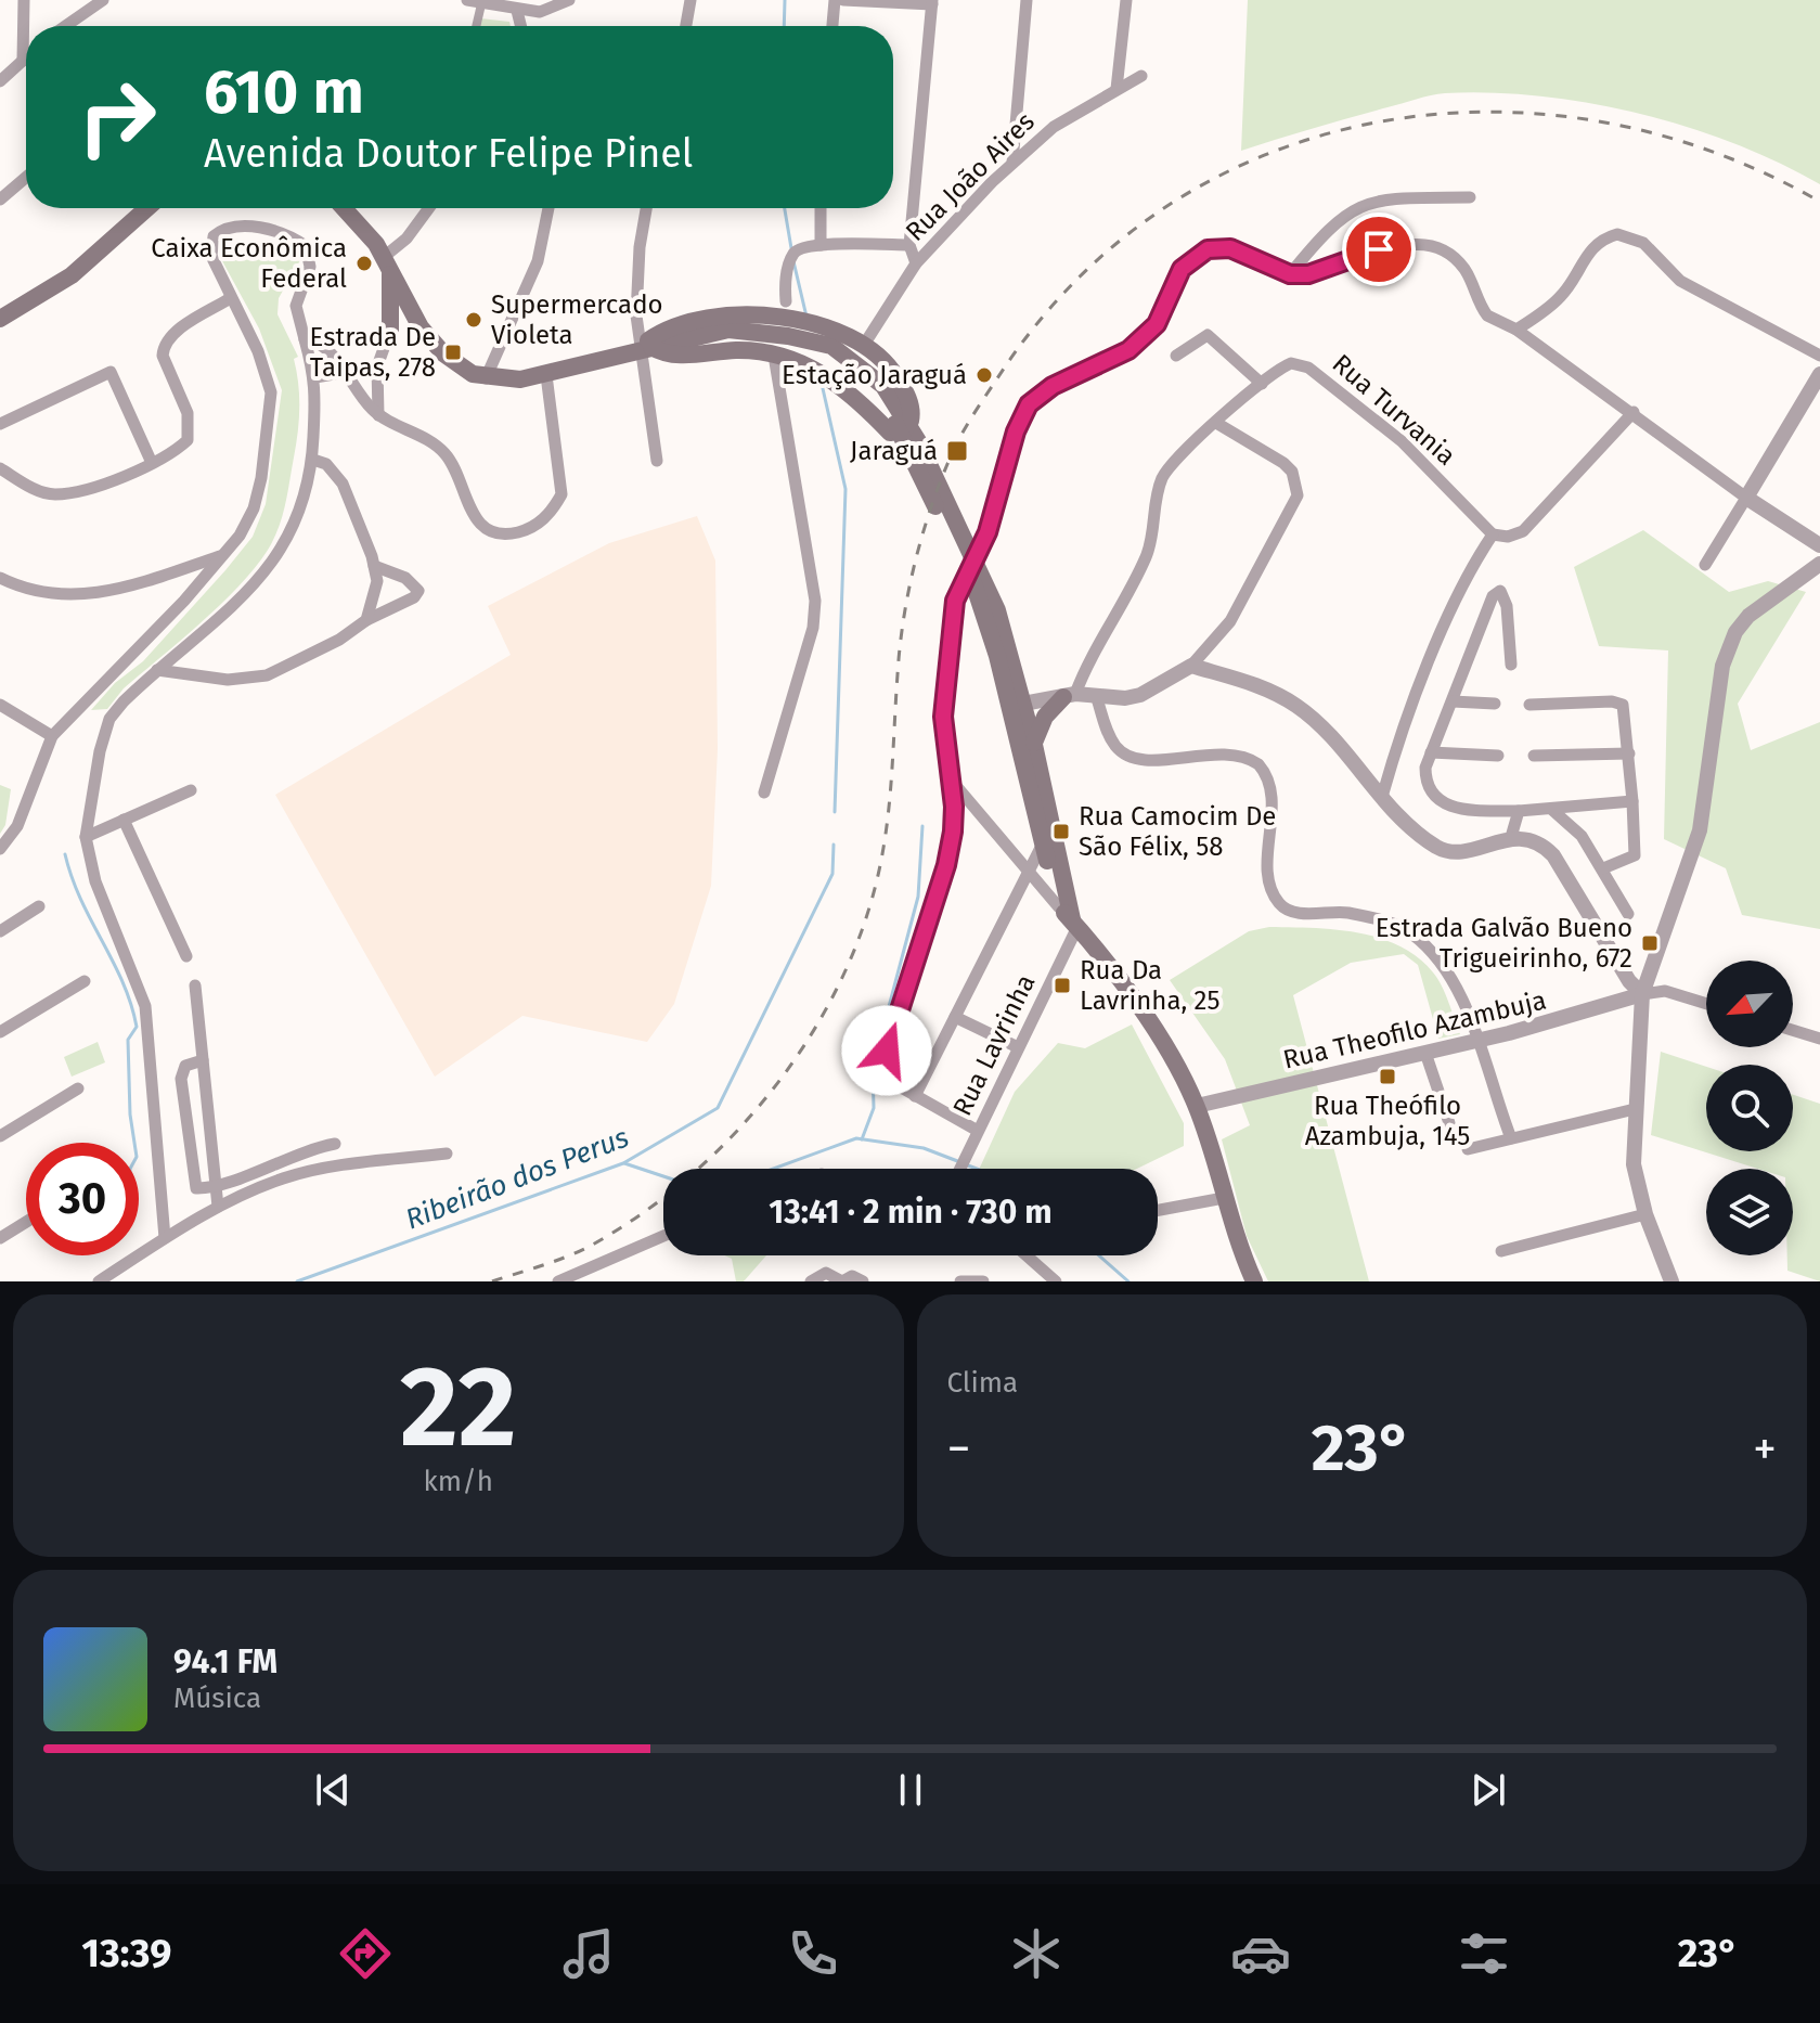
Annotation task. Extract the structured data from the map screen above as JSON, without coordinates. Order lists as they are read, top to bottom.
{
  "streets": {
    "street": [
      "Rua João Aires",
      "Rua Turvania",
      "Rua Theofilo Azambuja",
      "Rua Lavrinha"
    ]
  },
  "water": ["Ribeirão dos Perus"],
  "places": {
    "other": ["Caixa Econômica Federal", "Supermercado Violeta", "Estação Jaraguá"],
    "transit": [
      "Estrada De Taipas, 278",
      "Jaraguá",
      "Rua Camocim De São Félix, 58",
      "Estrada Galvão Bueno Trigueirinho, 672",
      "Rua Da Lavrinha, 25",
      "Rua Theófilo Azambuja, 145"
    ]
  },
  "north": "bottom left",
  "page": {
    "turn": ["610 m", "Avenida Doutor Felipe Pinel"],
    "limit": "30",
    "trip": "13:41 · 2 min · 730 m",
    "tile": [
      ["22", "km/h"],
      "Clima"
    ],
    "heat": ["−", "23°", "+"],
    "song": ["94.1 FM", "Música"],
    "tabs": ["13:39", "23°"]
  }
}
